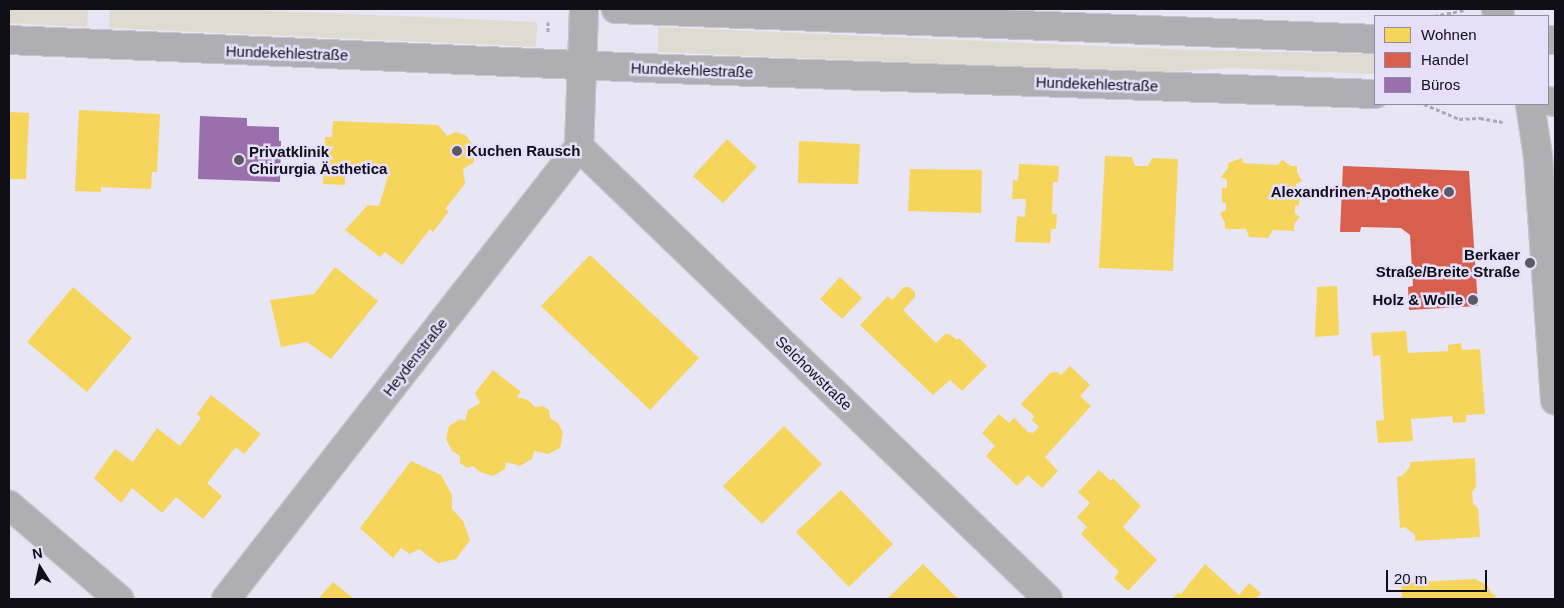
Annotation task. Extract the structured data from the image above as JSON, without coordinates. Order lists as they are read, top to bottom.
{
  "streets": {
    "main road": ["Hundekehlestraße"],
    "street": ["Heydenstraße", "Selchowstraße"]
  },
  "crossings": [
    ["Heydenstraße", "Selchowstraße"]
  ],
  "places": [
    "Kuchen Rausch",
    "Privatklinik Chirurgia Ästhetica",
    "Alexandrinen-Apotheke",
    "Berkaer Straße/Breite Straße",
    "Holz & Wolle"
  ],
  "legend": ["Wohnen", "Handel", "Büros"],
  "scale_bar": "20 m",
  "north": "top"
}
